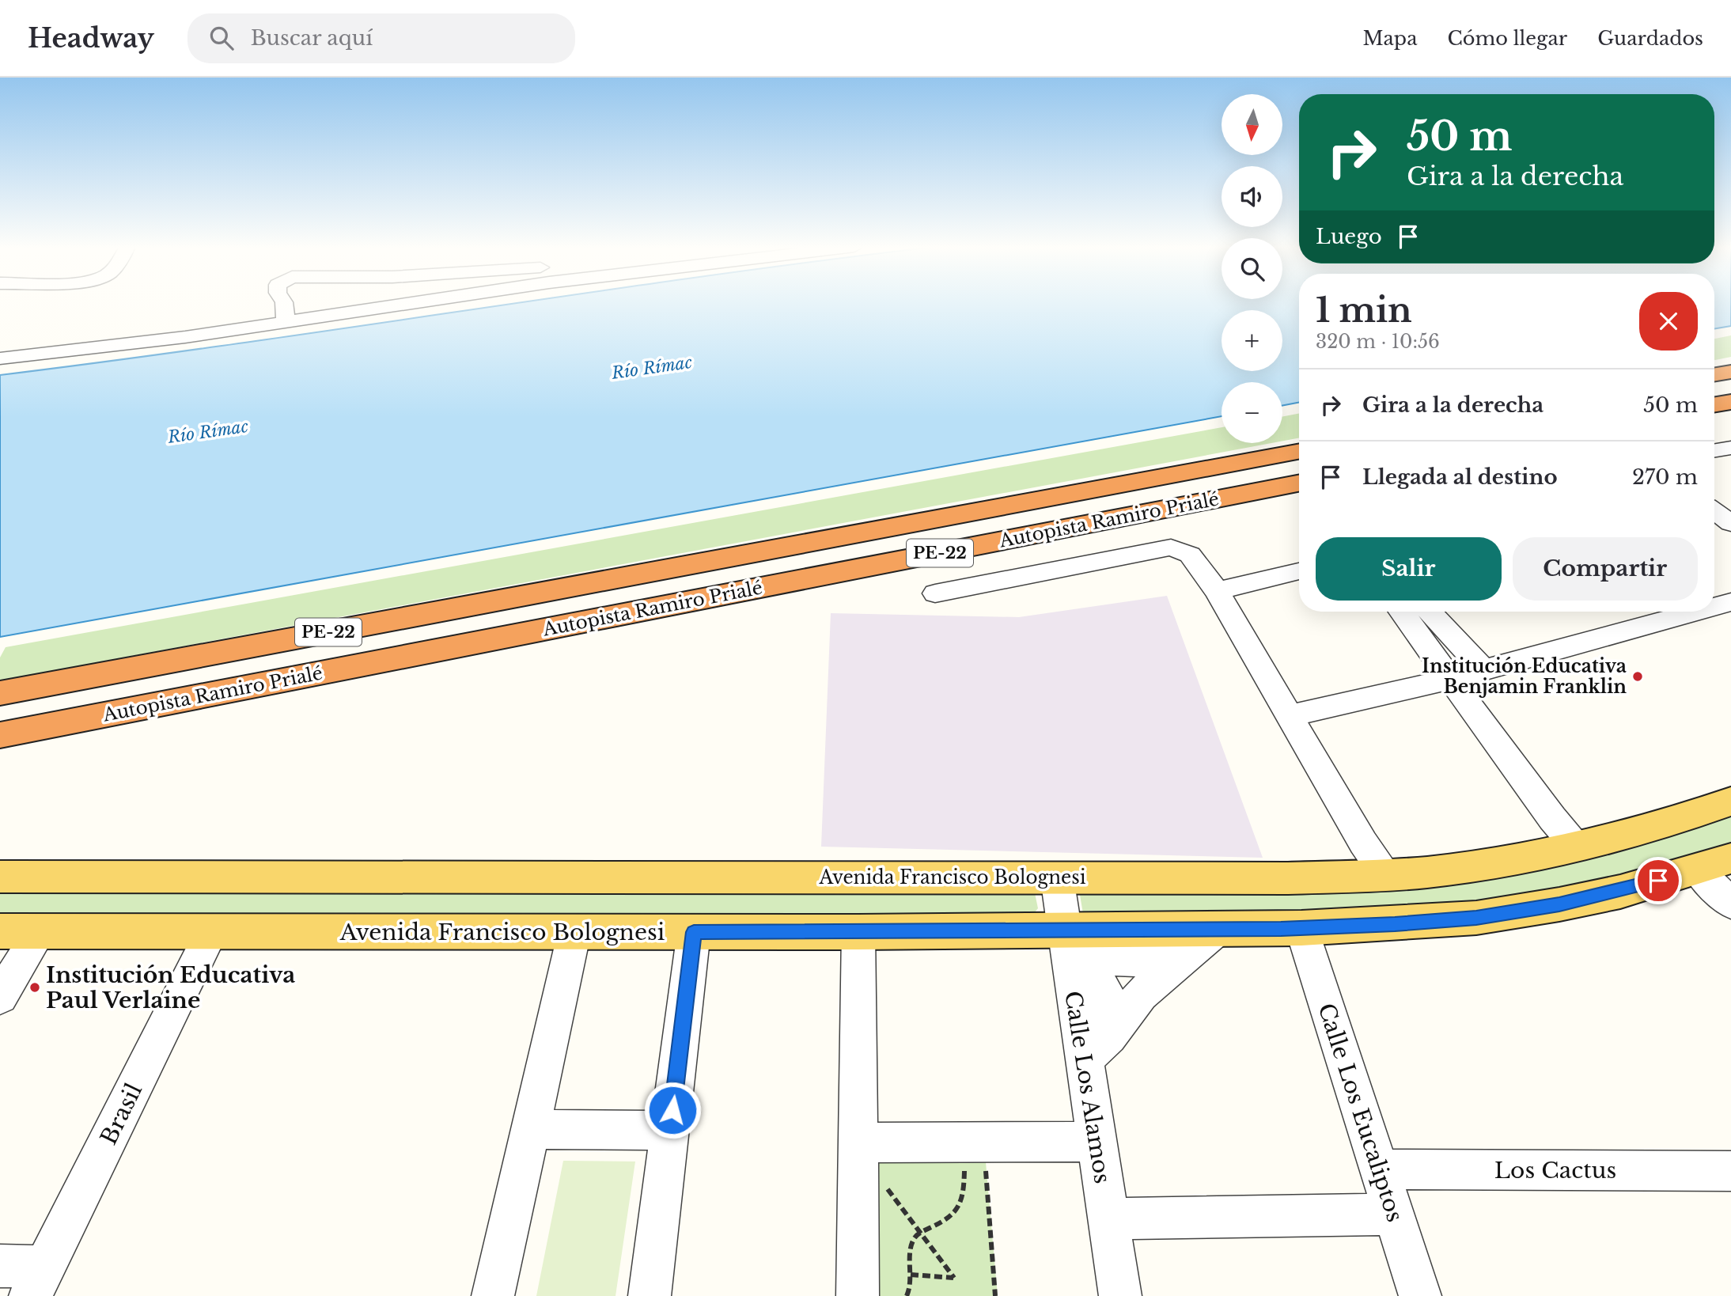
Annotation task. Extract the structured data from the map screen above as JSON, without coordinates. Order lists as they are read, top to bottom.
{
  "streets": {
    "highway": ["Autopista Ramiro Prialé", "PE-22"],
    "main road": ["Avenida Francisco Bolognesi"],
    "street": [
      "Calle Los Alamos",
      "Calle Los Eucaliptos",
      "Brasil",
      "Los Cactus"
    ]
  },
  "crossings": [
    ["Avenida Francisco Bolognesi", "Calle Los Alamos"],
    ["Avenida Francisco Bolognesi", "Calle Los Eucaliptos"],
    ["Avenida Francisco Bolognesi", "Brasil"],
    ["Calle Los Eucaliptos", "Los Cactus"]
  ],
  "water": ["Río Rímac"],
  "places": ["Institución Educativa Benjamin Franklin", "Institución Educativa Paul Verlaine"],
  "north": "bottom",
  "page": {
    "header": "Headway",
    "search": "Buscar aquí",
    "nav": ["Mapa", "Cómo llegar", "Guardados"],
    "map_buttons": ["+", "−"],
    "turn": ["50 m", "Gira a la derecha"],
    "then": "Luego",
    "heading": ["1 min", "320 m · 10:56"],
    "list": [
      {
        "name": "Gira a la derecha",
        "value": "50 m"
      },
      {
        "name": "Llegada al destino",
        "value": "270 m"
      }
    ],
    "buttons": ["Salir", "Compartir"]
  }
}
